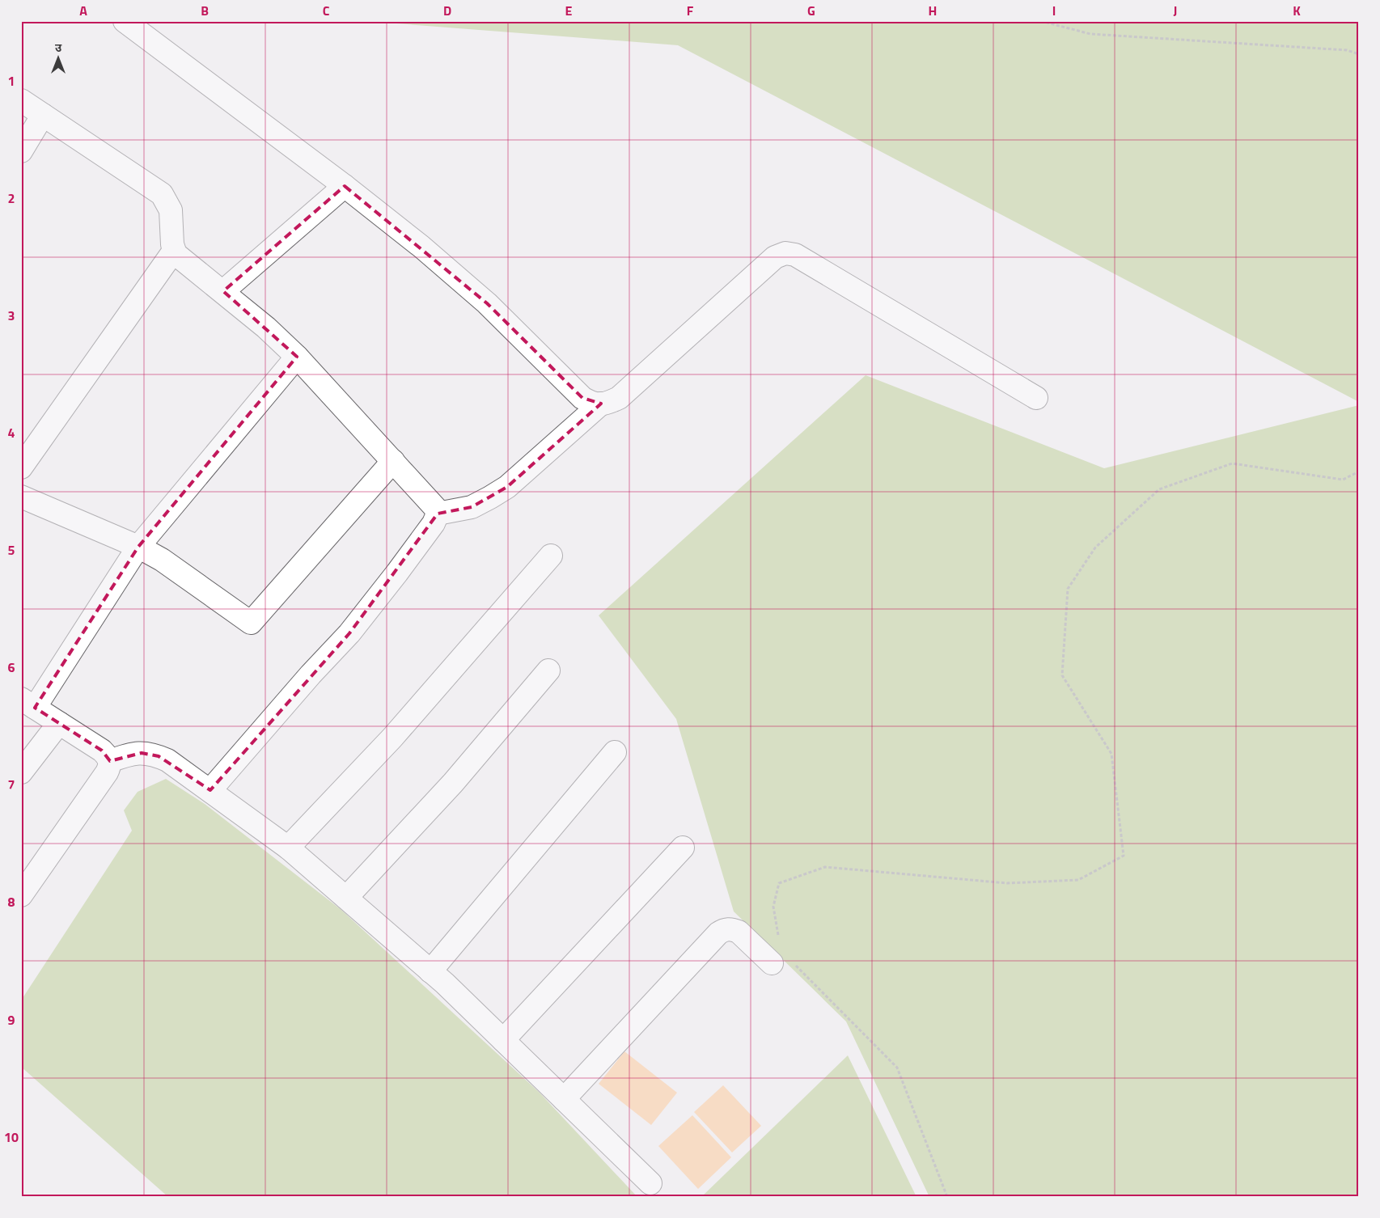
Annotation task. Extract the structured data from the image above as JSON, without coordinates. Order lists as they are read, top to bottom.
{
  "north": "top",
  "grid": {
    "columns": [
      "A",
      "B",
      "C",
      "D",
      "E",
      "F",
      "G",
      "H",
      "I",
      "J",
      "K"
    ],
    "rows": [
      "1",
      "2",
      "3",
      "4",
      "5",
      "6",
      "7",
      "8",
      "9",
      "10"
    ]
  }
}
